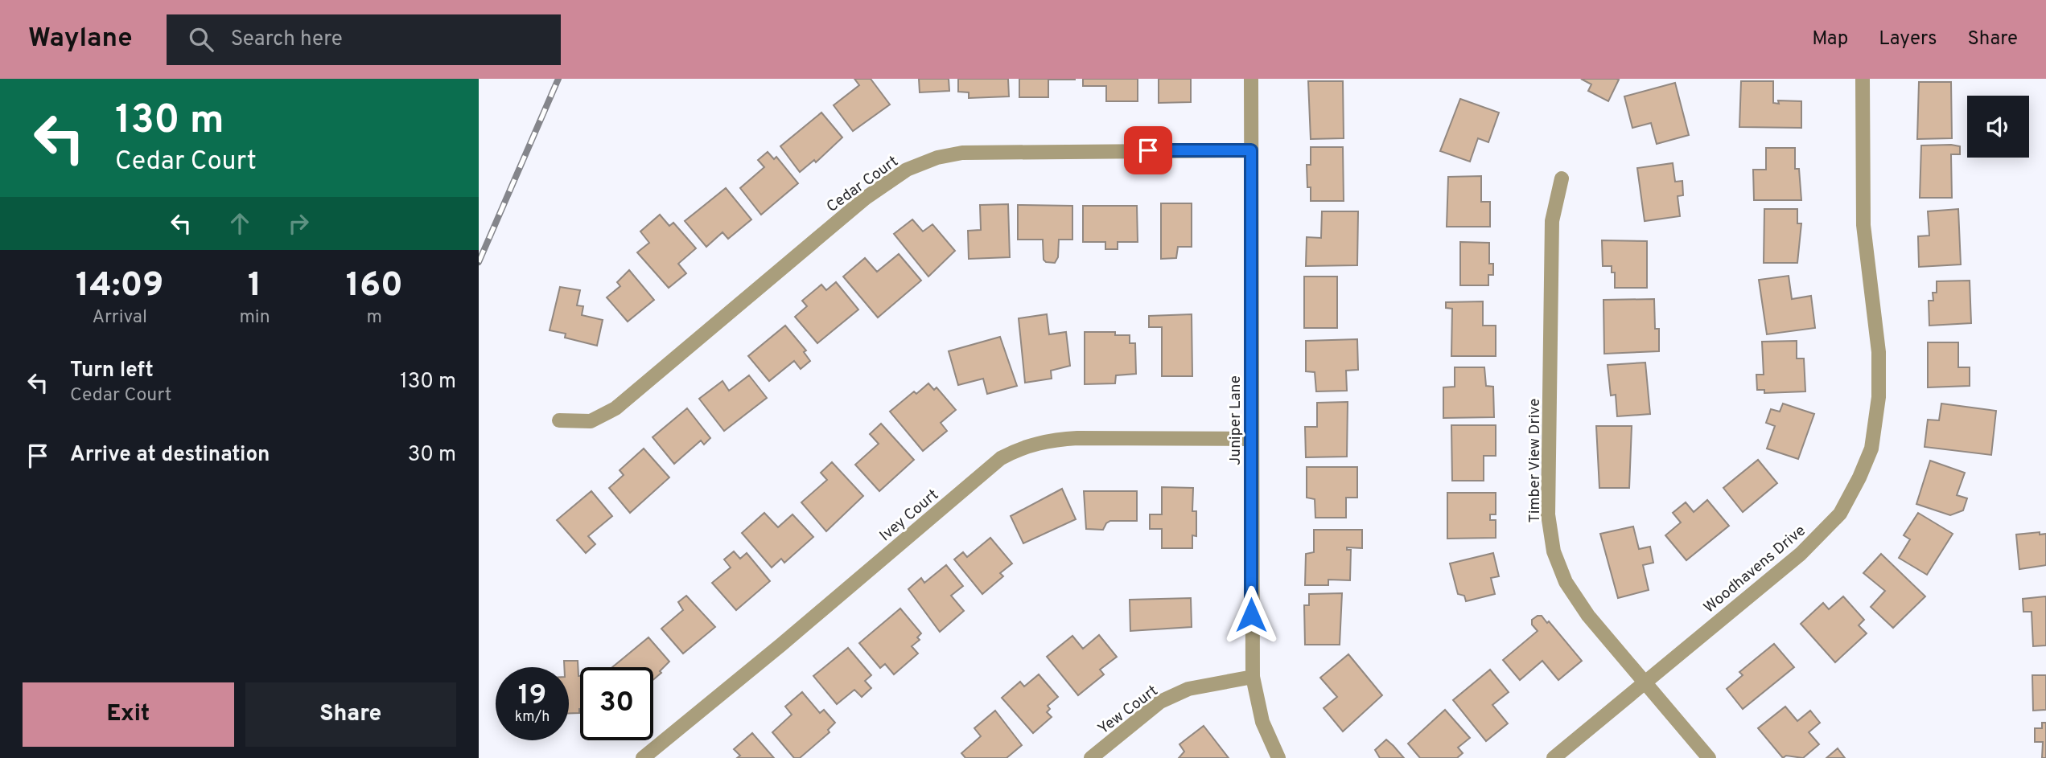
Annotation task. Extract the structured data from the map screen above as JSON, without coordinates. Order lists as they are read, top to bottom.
{
  "streets": {
    "street": [
      "Cedar Court",
      "Juniper Lane",
      "Timber View Drive",
      "Ivey Court",
      "Woodhavens Drive",
      "Yew Court"
    ]
  },
  "crossings": [
    ["Cedar Court", "Juniper Lane"],
    ["Juniper Lane", "Ivey Court"],
    ["Juniper Lane", "Yew Court"],
    ["Timber View Drive", "Woodhavens Drive"]
  ],
  "page": {
    "header": "Waylane",
    "search": "Search here",
    "nav": ["Map", "Layers", "Share"],
    "turn": ["130 m", "Cedar Court"],
    "eta": [
      "14:09",
      "Arrival",
      "1",
      "min",
      "160",
      "m"
    ],
    "list": [
      {
        "name": "Turn left",
        "note": "Cedar Court",
        "value": "130 m"
      },
      {
        "name": "Arrive at destination",
        "value": "30 m"
      }
    ],
    "speed": "19 km/h",
    "limit": "30",
    "buttons": ["Exit", "Share"]
  }
}
